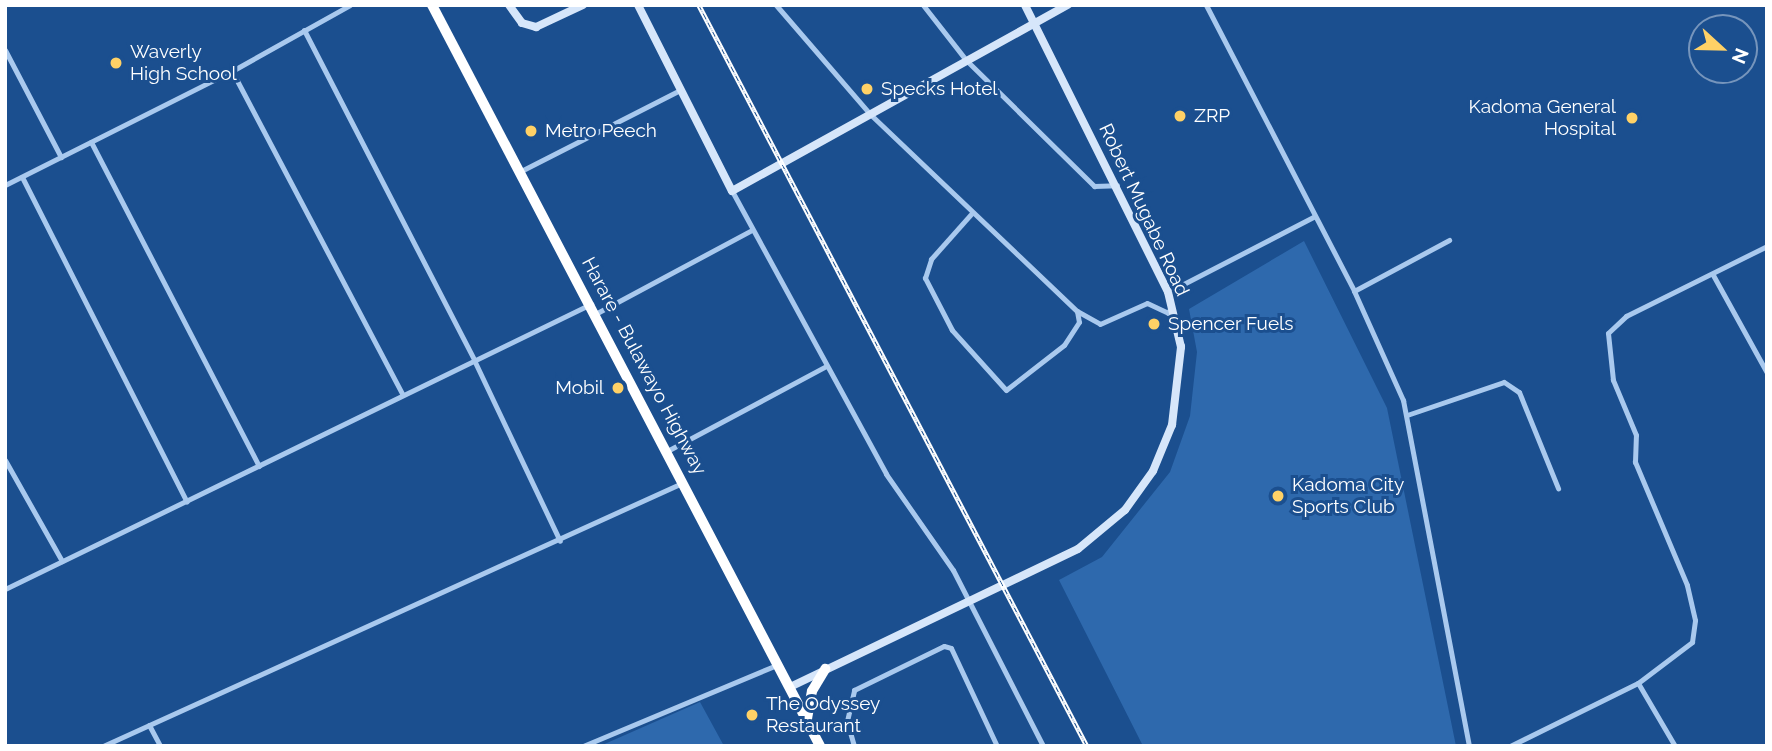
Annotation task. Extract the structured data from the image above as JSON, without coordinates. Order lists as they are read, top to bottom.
{
  "streets": {
    "highway": ["Harare - Bulawayo Highway"],
    "street": ["Robert Mugabe Road"]
  },
  "crossings": [
    ["Robert Mugabe Road", "Harare - Bulawayo Highway"]
  ],
  "places": [
    "Waverly High School",
    "Specks Hotel",
    "ZRP",
    "Kadoma General Hospital",
    "Metro Peech",
    "Spencer Fuels",
    "Mobil",
    "Kadoma City Sports Club",
    "The Odyssey Restaurant"
  ],
  "north": "right"
}
